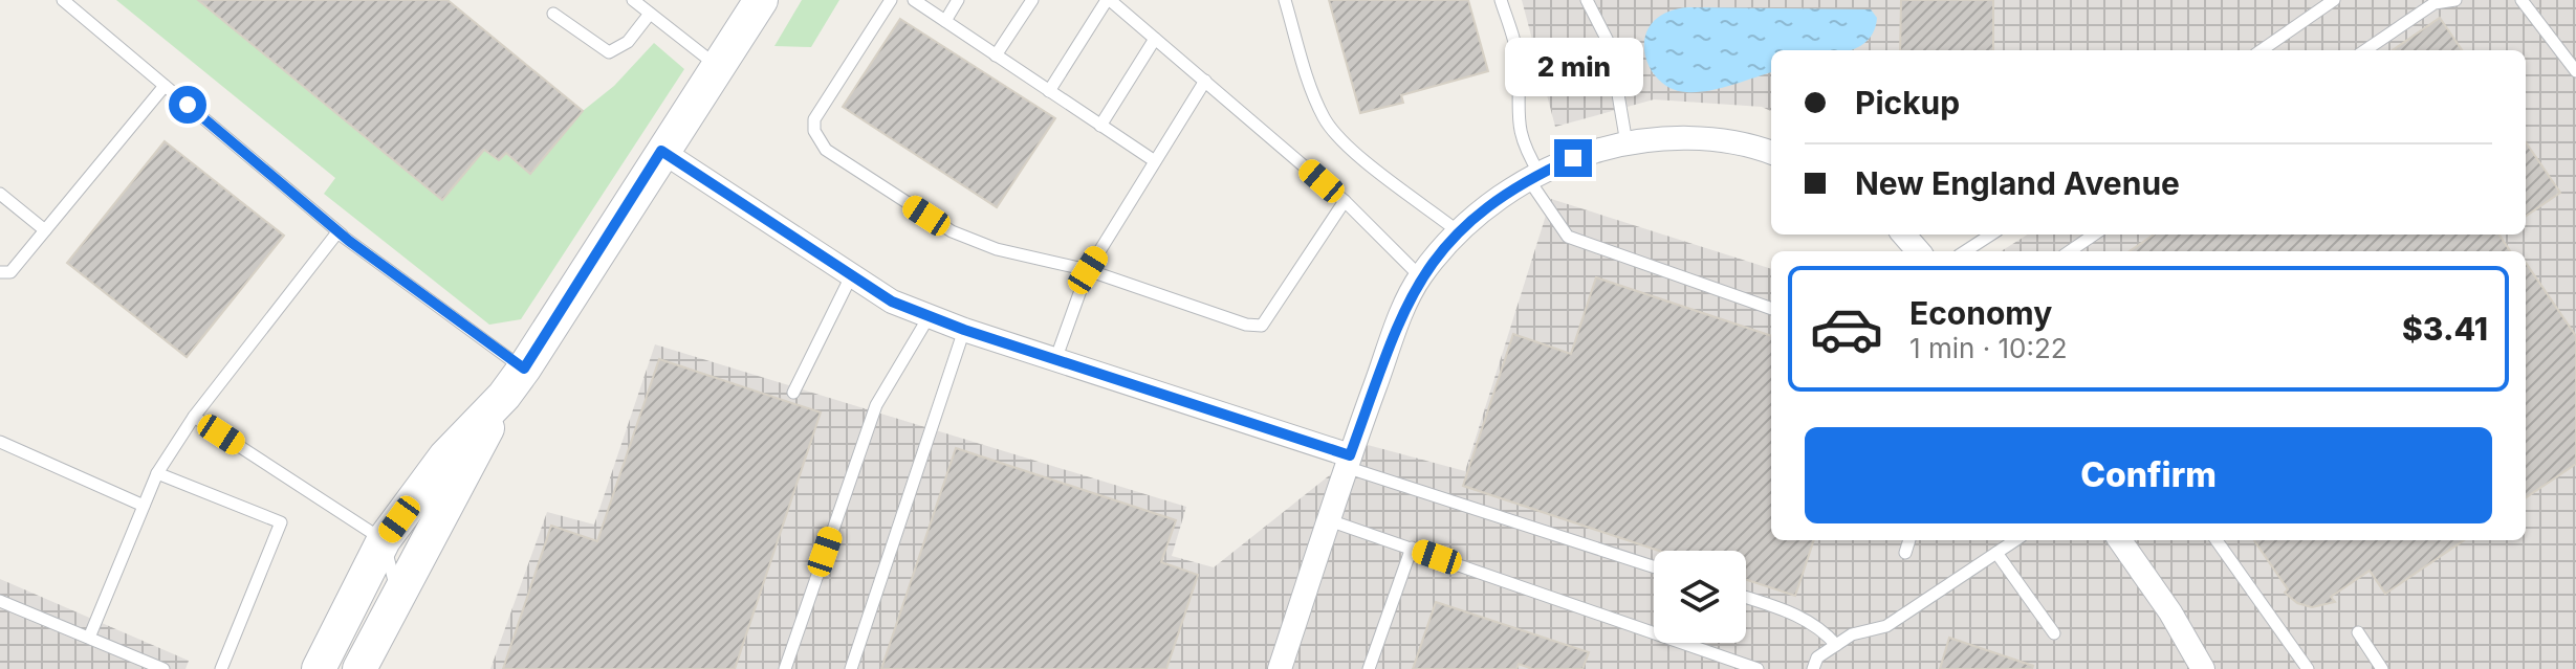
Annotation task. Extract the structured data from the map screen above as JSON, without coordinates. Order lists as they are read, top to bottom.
{
  "page": {
    "bubble": "2 min",
    "banner": ["Pickup", "New England Avenue"],
    "list": [
      {
        "name": "Economy",
        "note": "1 min · 10:22",
        "value": "$3.41"
      }
    ],
    "buttons": "Confirm"
  }
}
